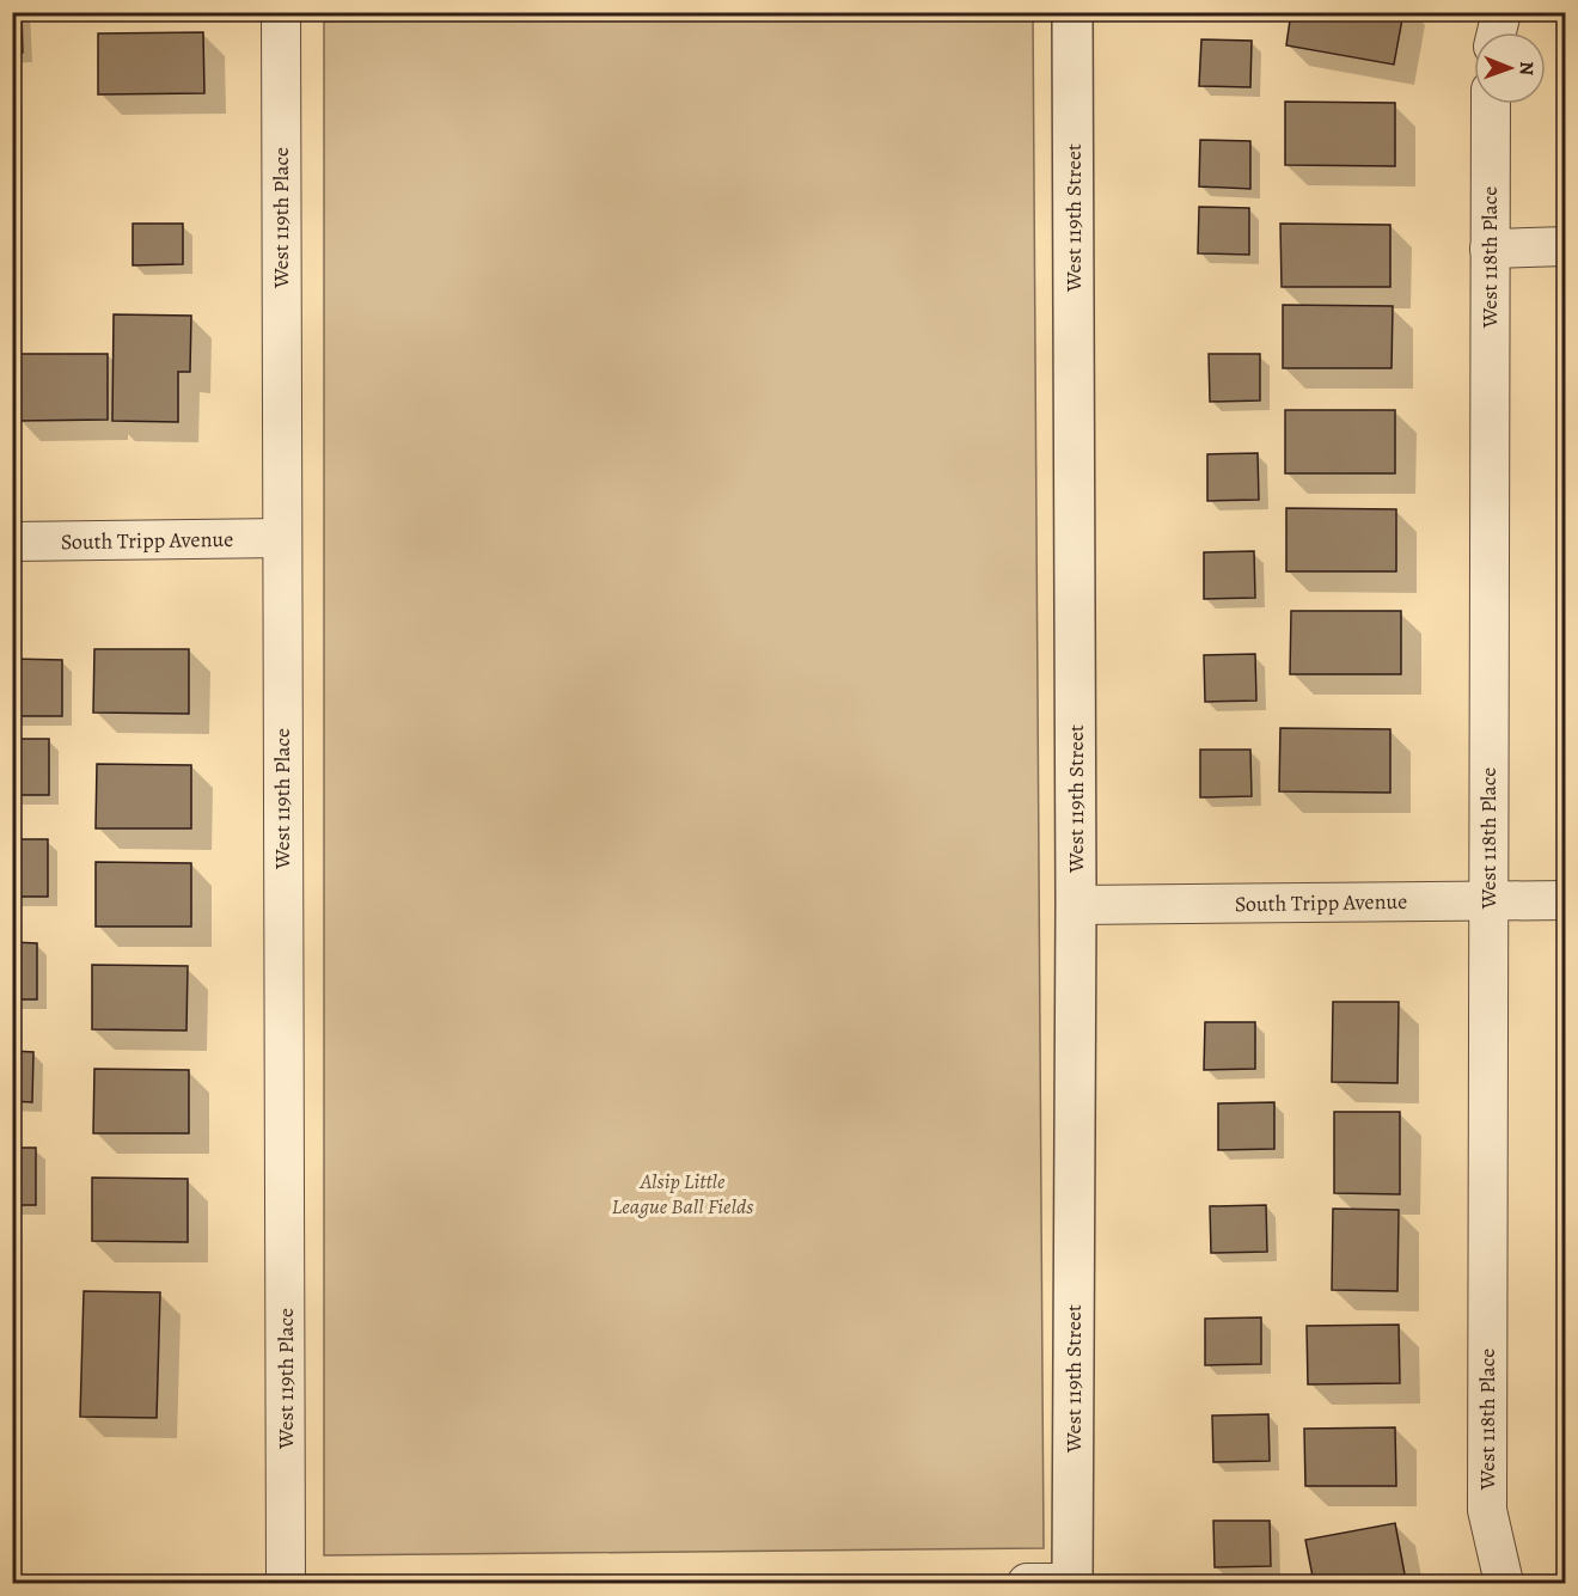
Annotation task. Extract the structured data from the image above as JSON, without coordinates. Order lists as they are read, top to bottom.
{
  "streets": {
    "street": [
      "West 119th Place",
      "West 119th Street",
      "West 118th Place",
      "South Tripp Avenue"
    ]
  },
  "crossings": [
    ["West 119th Place", "South Tripp Avenue"],
    ["West 119th Street", "South Tripp Avenue"],
    ["West 118th Place", "South Tripp Avenue"]
  ],
  "parks": ["Alsip Little League Ball Fields"],
  "north": "right"
}
